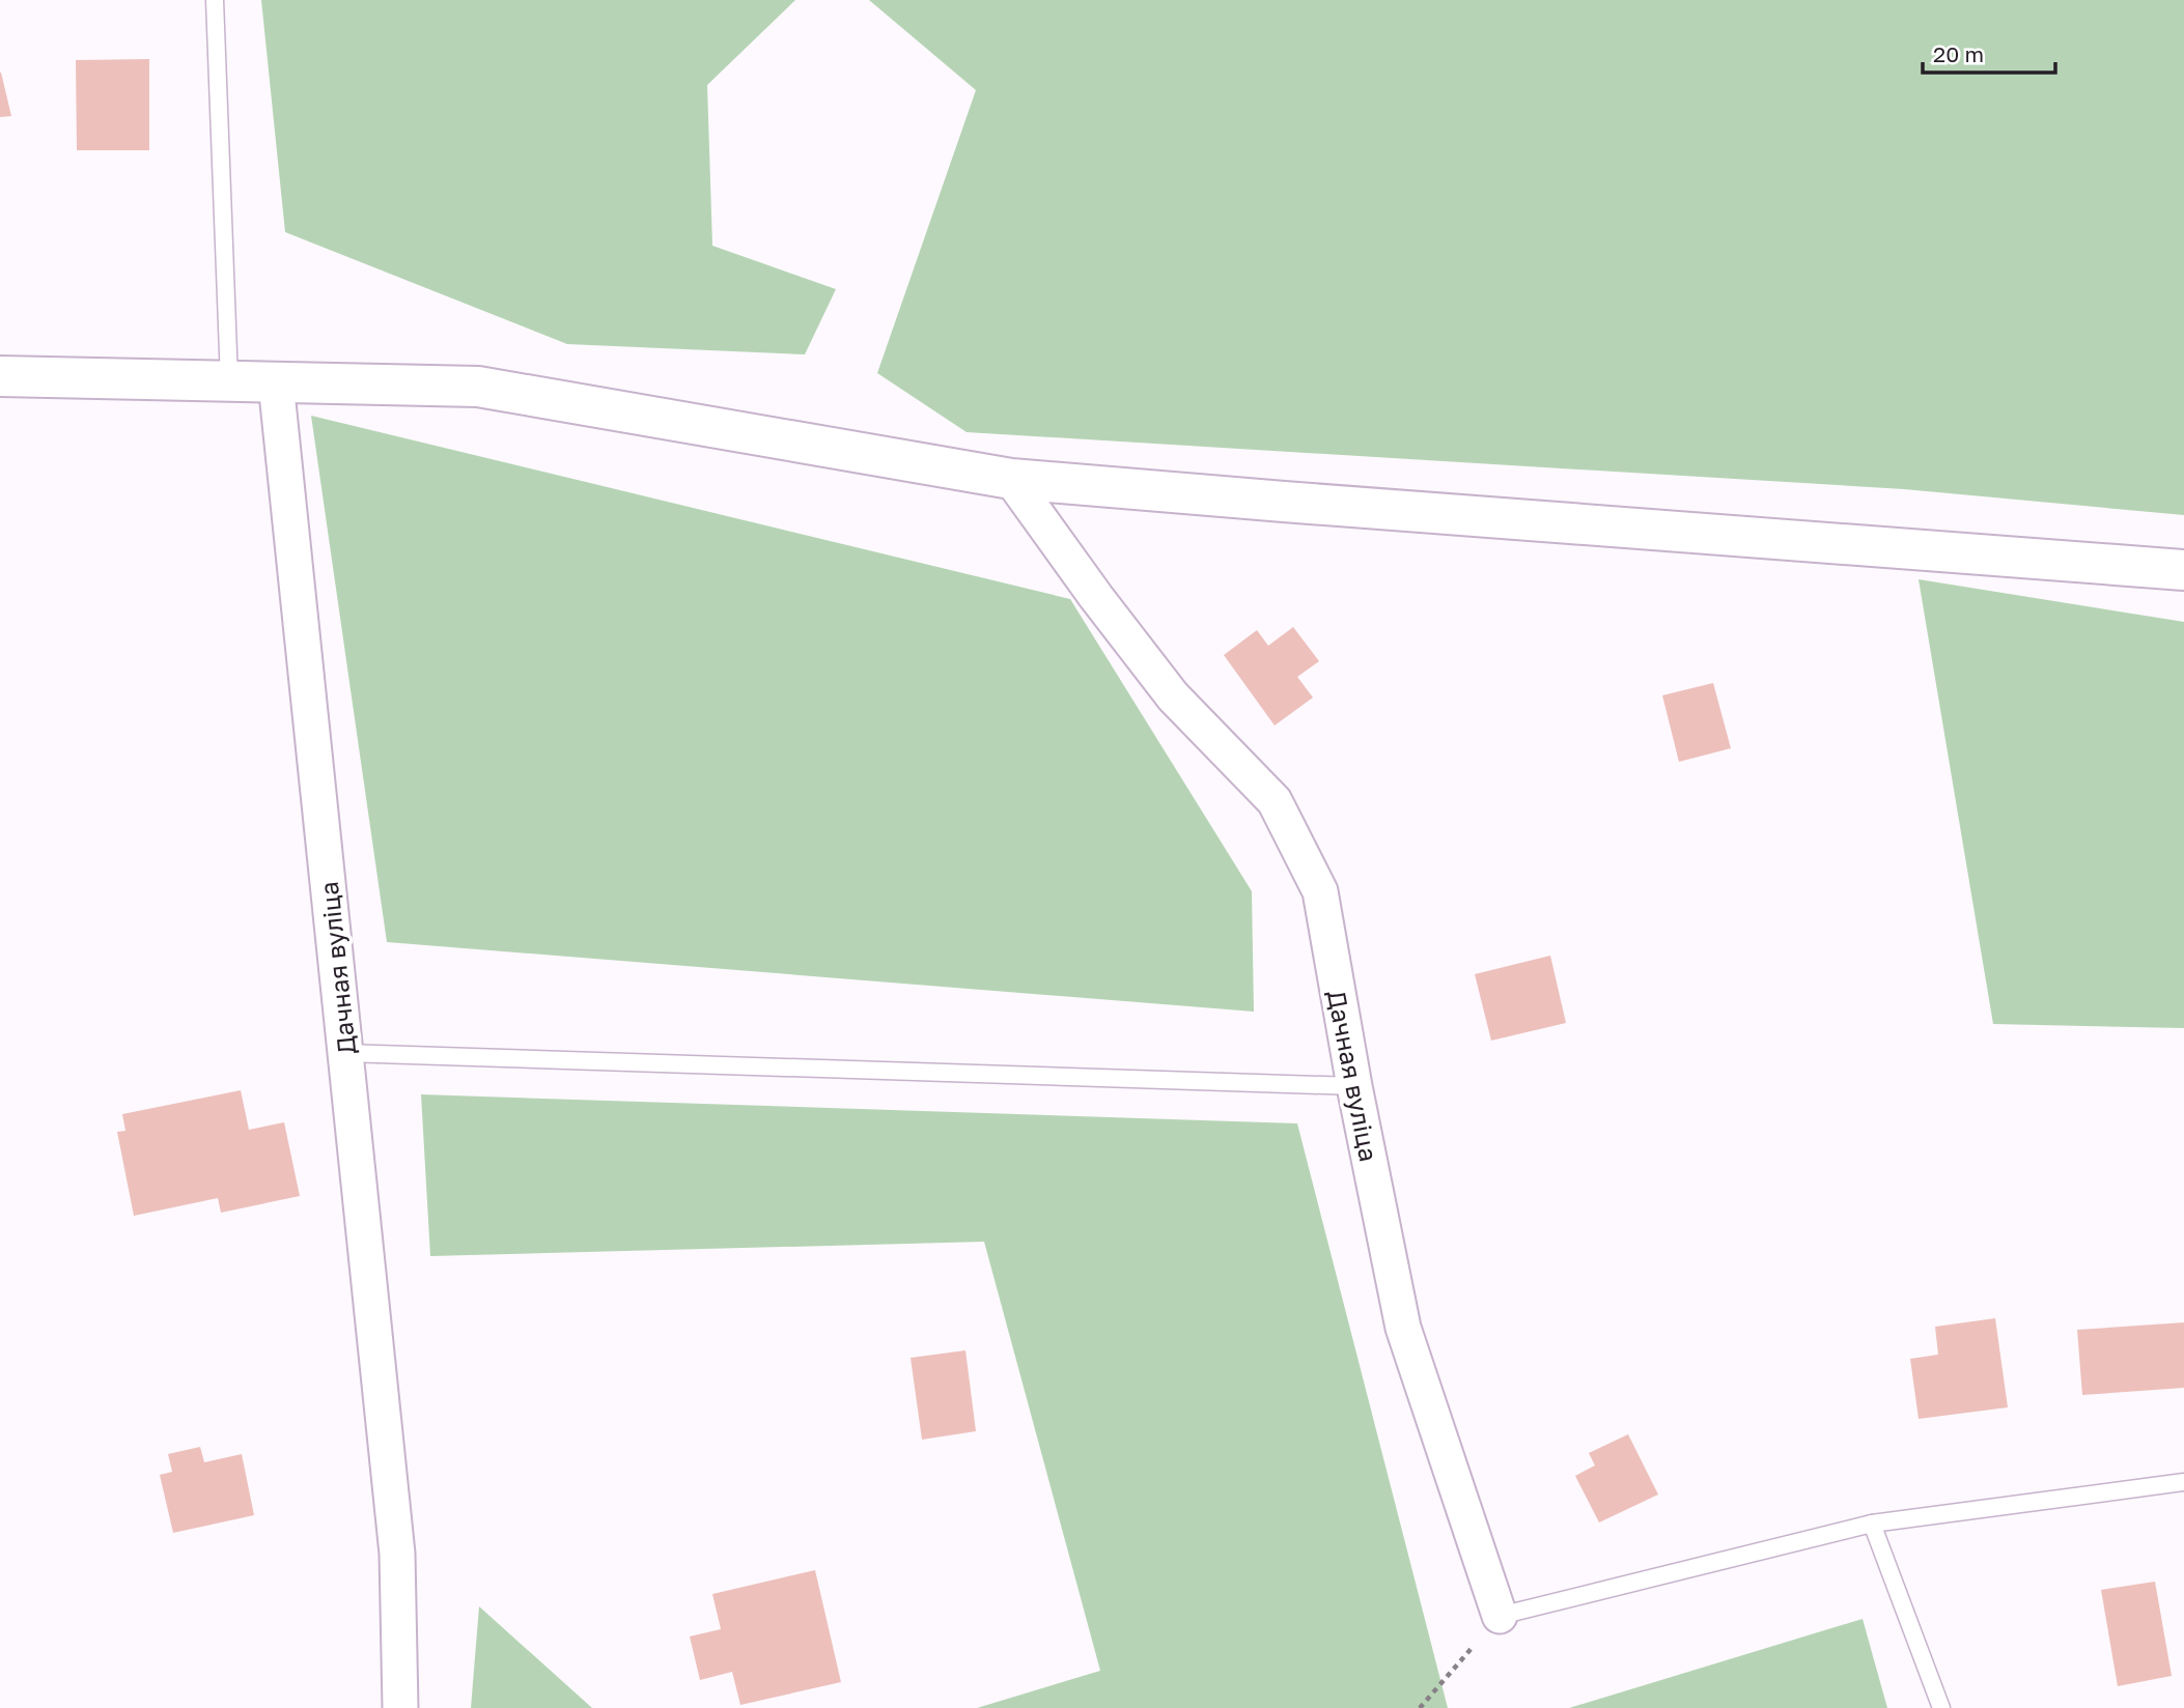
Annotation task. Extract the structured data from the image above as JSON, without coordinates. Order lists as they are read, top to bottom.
{
  "streets": {
    "street": ["Дачная вуліца"]
  },
  "scale_bar": "20 m"
}
